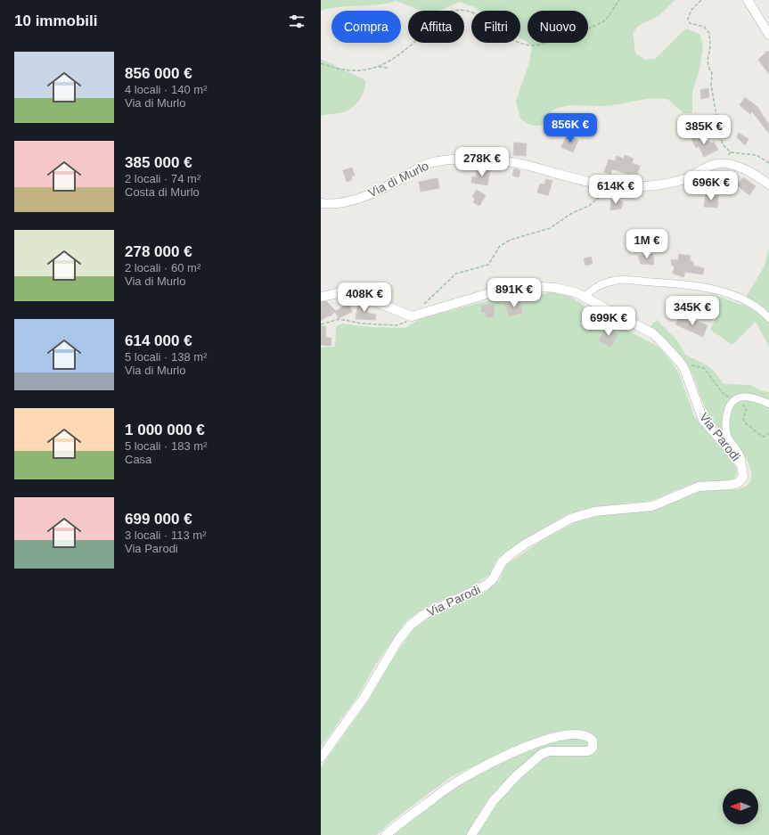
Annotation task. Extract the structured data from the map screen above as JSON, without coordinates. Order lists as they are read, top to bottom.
{
  "streets": {
    "street": ["Via di Murlo", "Via Parodi"]
  },
  "north": "left",
  "page": {
    "heading": "10 immobili",
    "chip": [
      "Compra",
      "Affitta",
      "Filtri",
      "Nuovo"
    ],
    "list": [
      {
        "name": "856 000 €",
        "note": "4 locali · 140 m² · Via di Murlo"
      },
      {
        "name": "385 000 €",
        "note": "2 locali · 74 m² · Costa di Murlo"
      },
      {
        "name": "278 000 €",
        "note": "2 locali · 60 m² · Via di Murlo"
      },
      {
        "name": "614 000 €",
        "note": "5 locali · 138 m² · Via di Murlo"
      },
      {
        "name": "1 000 000 €",
        "note": "5 locali · 183 m² · Casa"
      },
      {
        "name": "699 000 €",
        "note": "3 locali · 113 m² · Via Parodi"
      }
    ],
    "price": [
      "856K €",
      "385K €",
      "278K €",
      "696K €",
      "614K €",
      "1M €",
      "891K €",
      "408K €",
      "345K €",
      "699K €"
    ]
  }
}
